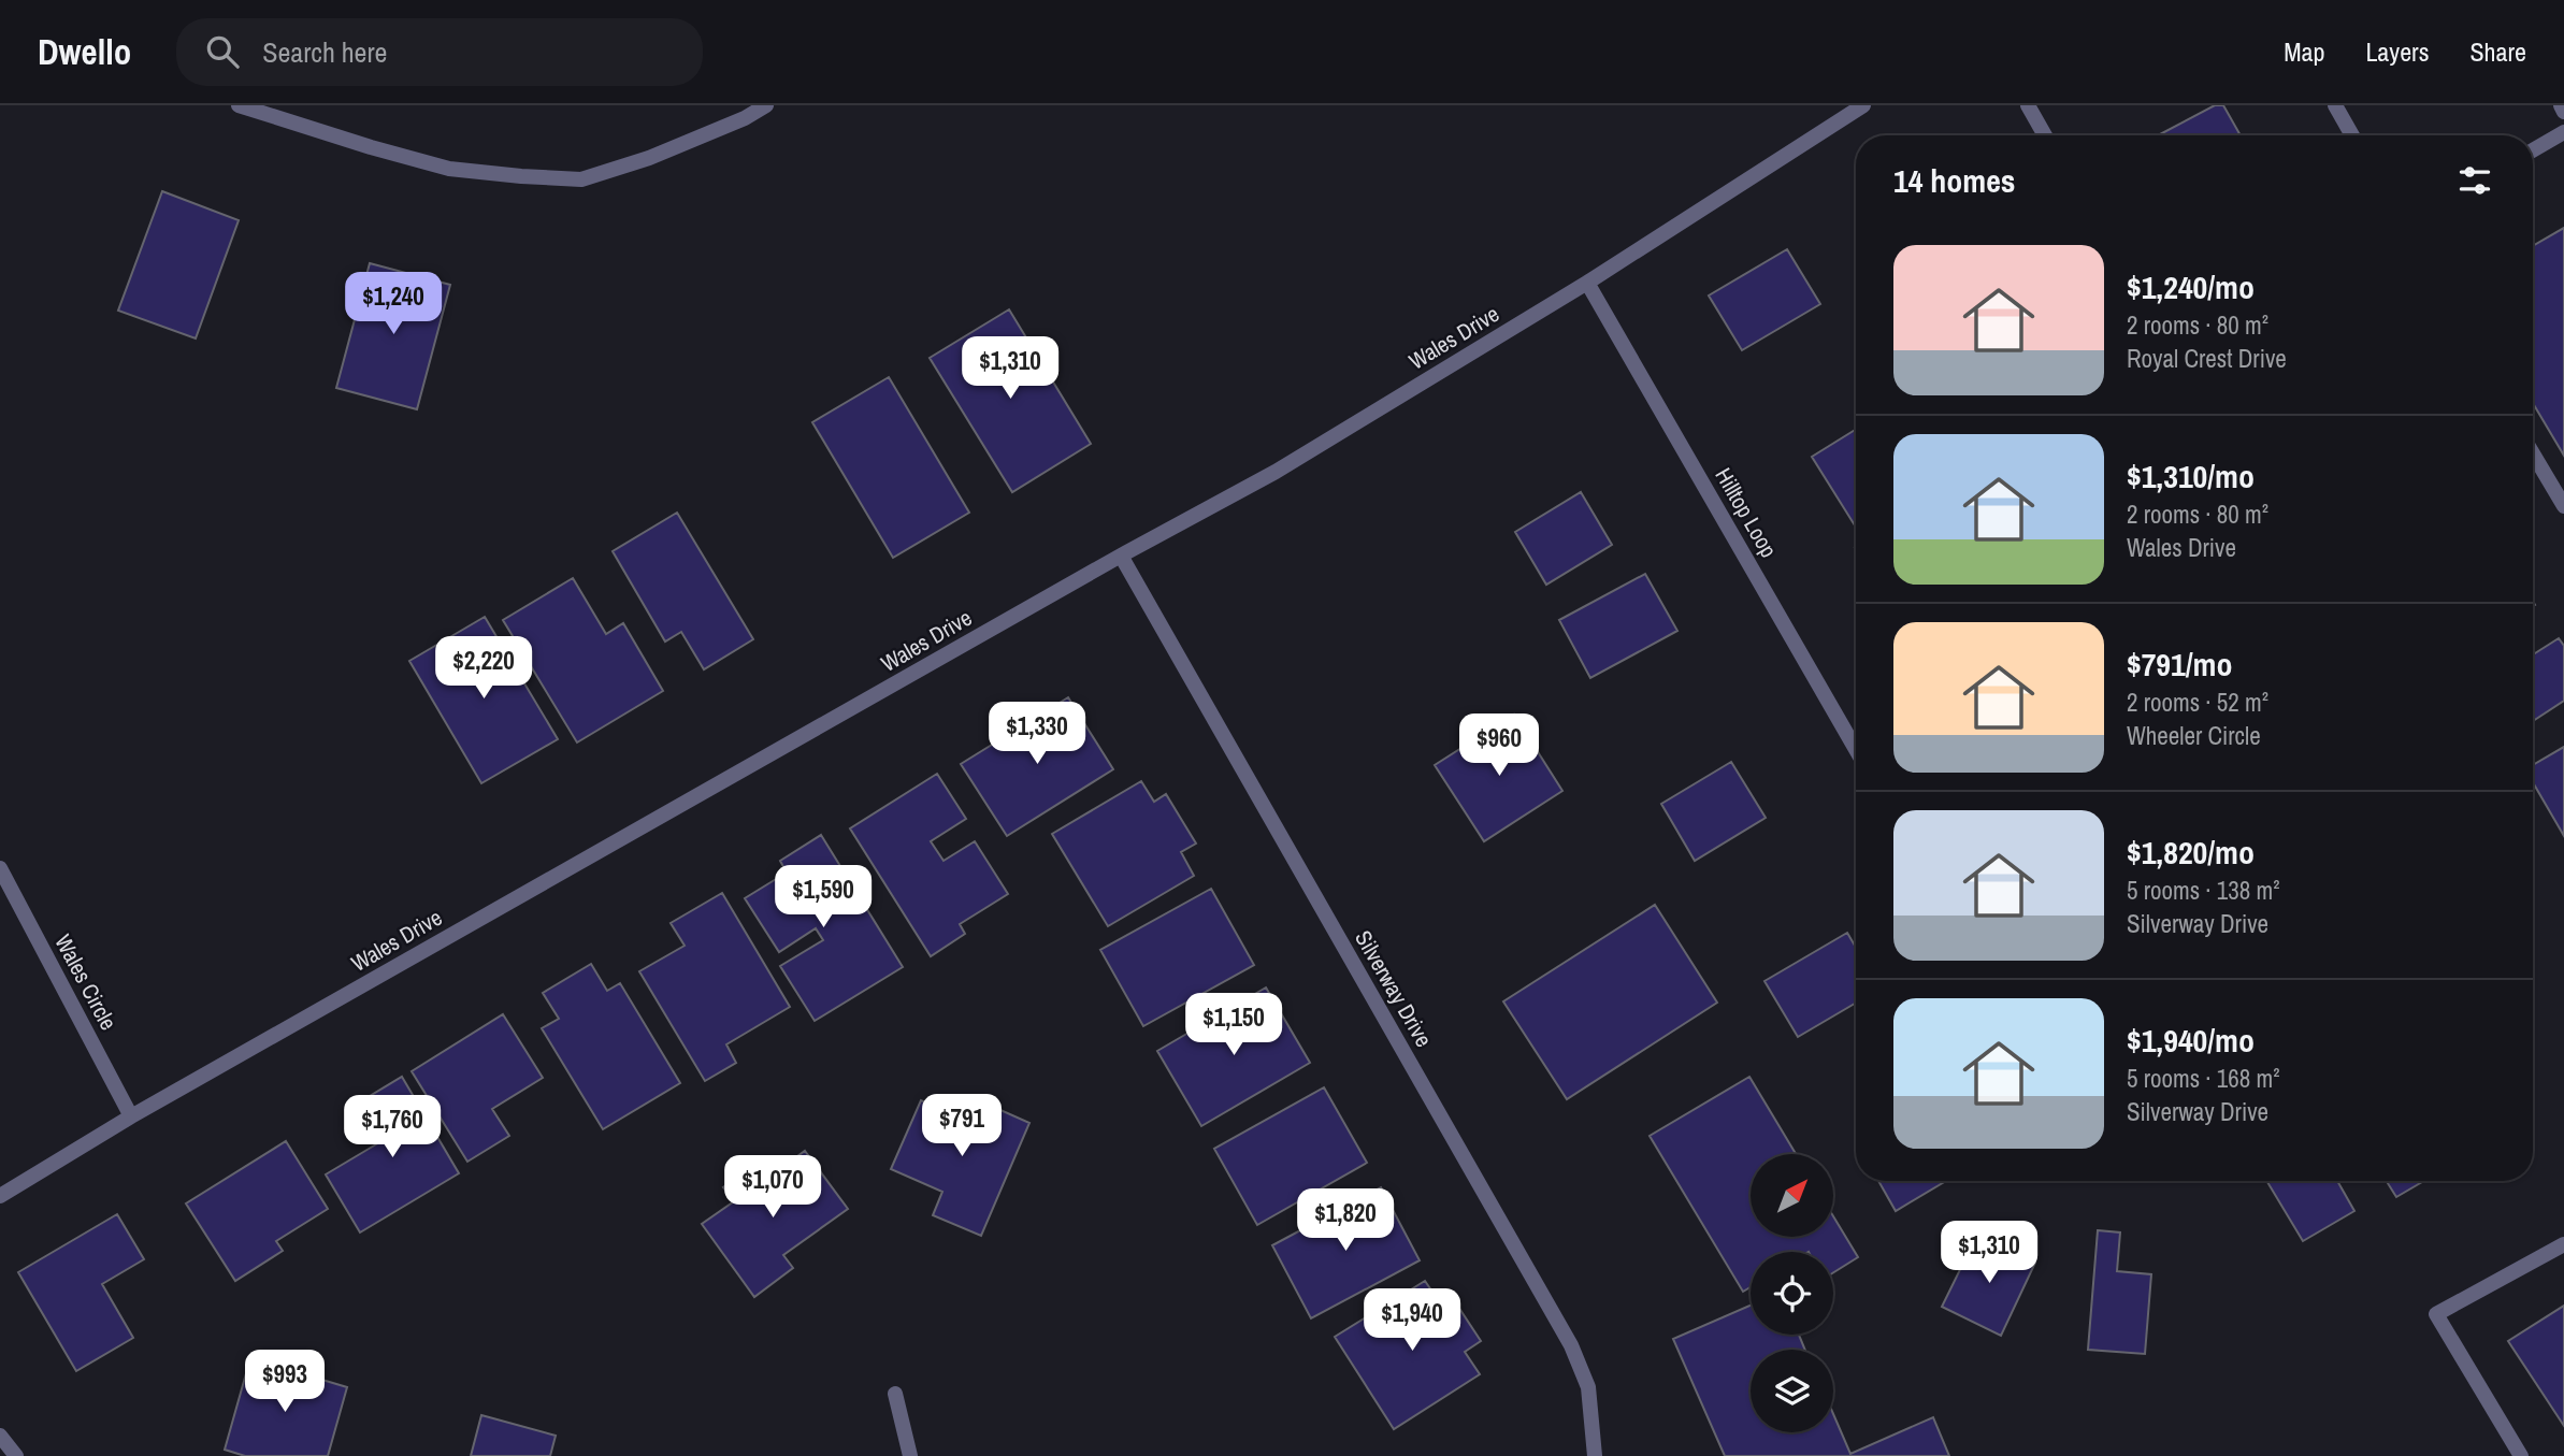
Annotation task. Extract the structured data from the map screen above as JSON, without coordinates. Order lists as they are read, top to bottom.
{
  "streets": {
    "street": [
      "Wales Drive",
      "Hilltop Loop",
      "Wales Circle",
      "Silverway Drive"
    ]
  },
  "crossings": [
    ["Wales Drive", "Hilltop Loop"],
    ["Wales Drive", "Wales Circle"],
    ["Wales Drive", "Silverway Drive"]
  ],
  "north": "top right",
  "page": {
    "header": "Dwello",
    "search": "Search here",
    "nav": ["Map", "Layers", "Share"],
    "heading": "14 homes",
    "list": [
      {
        "name": "$1,240/mo",
        "note": "2 rooms · 80 m² · Royal Crest Drive"
      },
      {
        "name": "$1,310/mo",
        "note": "2 rooms · 80 m² · Wales Drive"
      },
      {
        "name": "$791/mo",
        "note": "2 rooms · 52 m² · Wheeler Circle"
      },
      {
        "name": "$1,820/mo",
        "note": "5 rooms · 138 m² · Silverway Drive"
      },
      {
        "name": "$1,940/mo",
        "note": "5 rooms · 168 m² · Silverway Drive"
      }
    ],
    "price": [
      "$1,240",
      "$1,310",
      "$2,220",
      "$1,330",
      "$960",
      "$1,590",
      "$1,150",
      "$791",
      "$1,760",
      "$1,070",
      "$1,820",
      "$1,310",
      "$1,940",
      "$993"
    ]
  }
}
